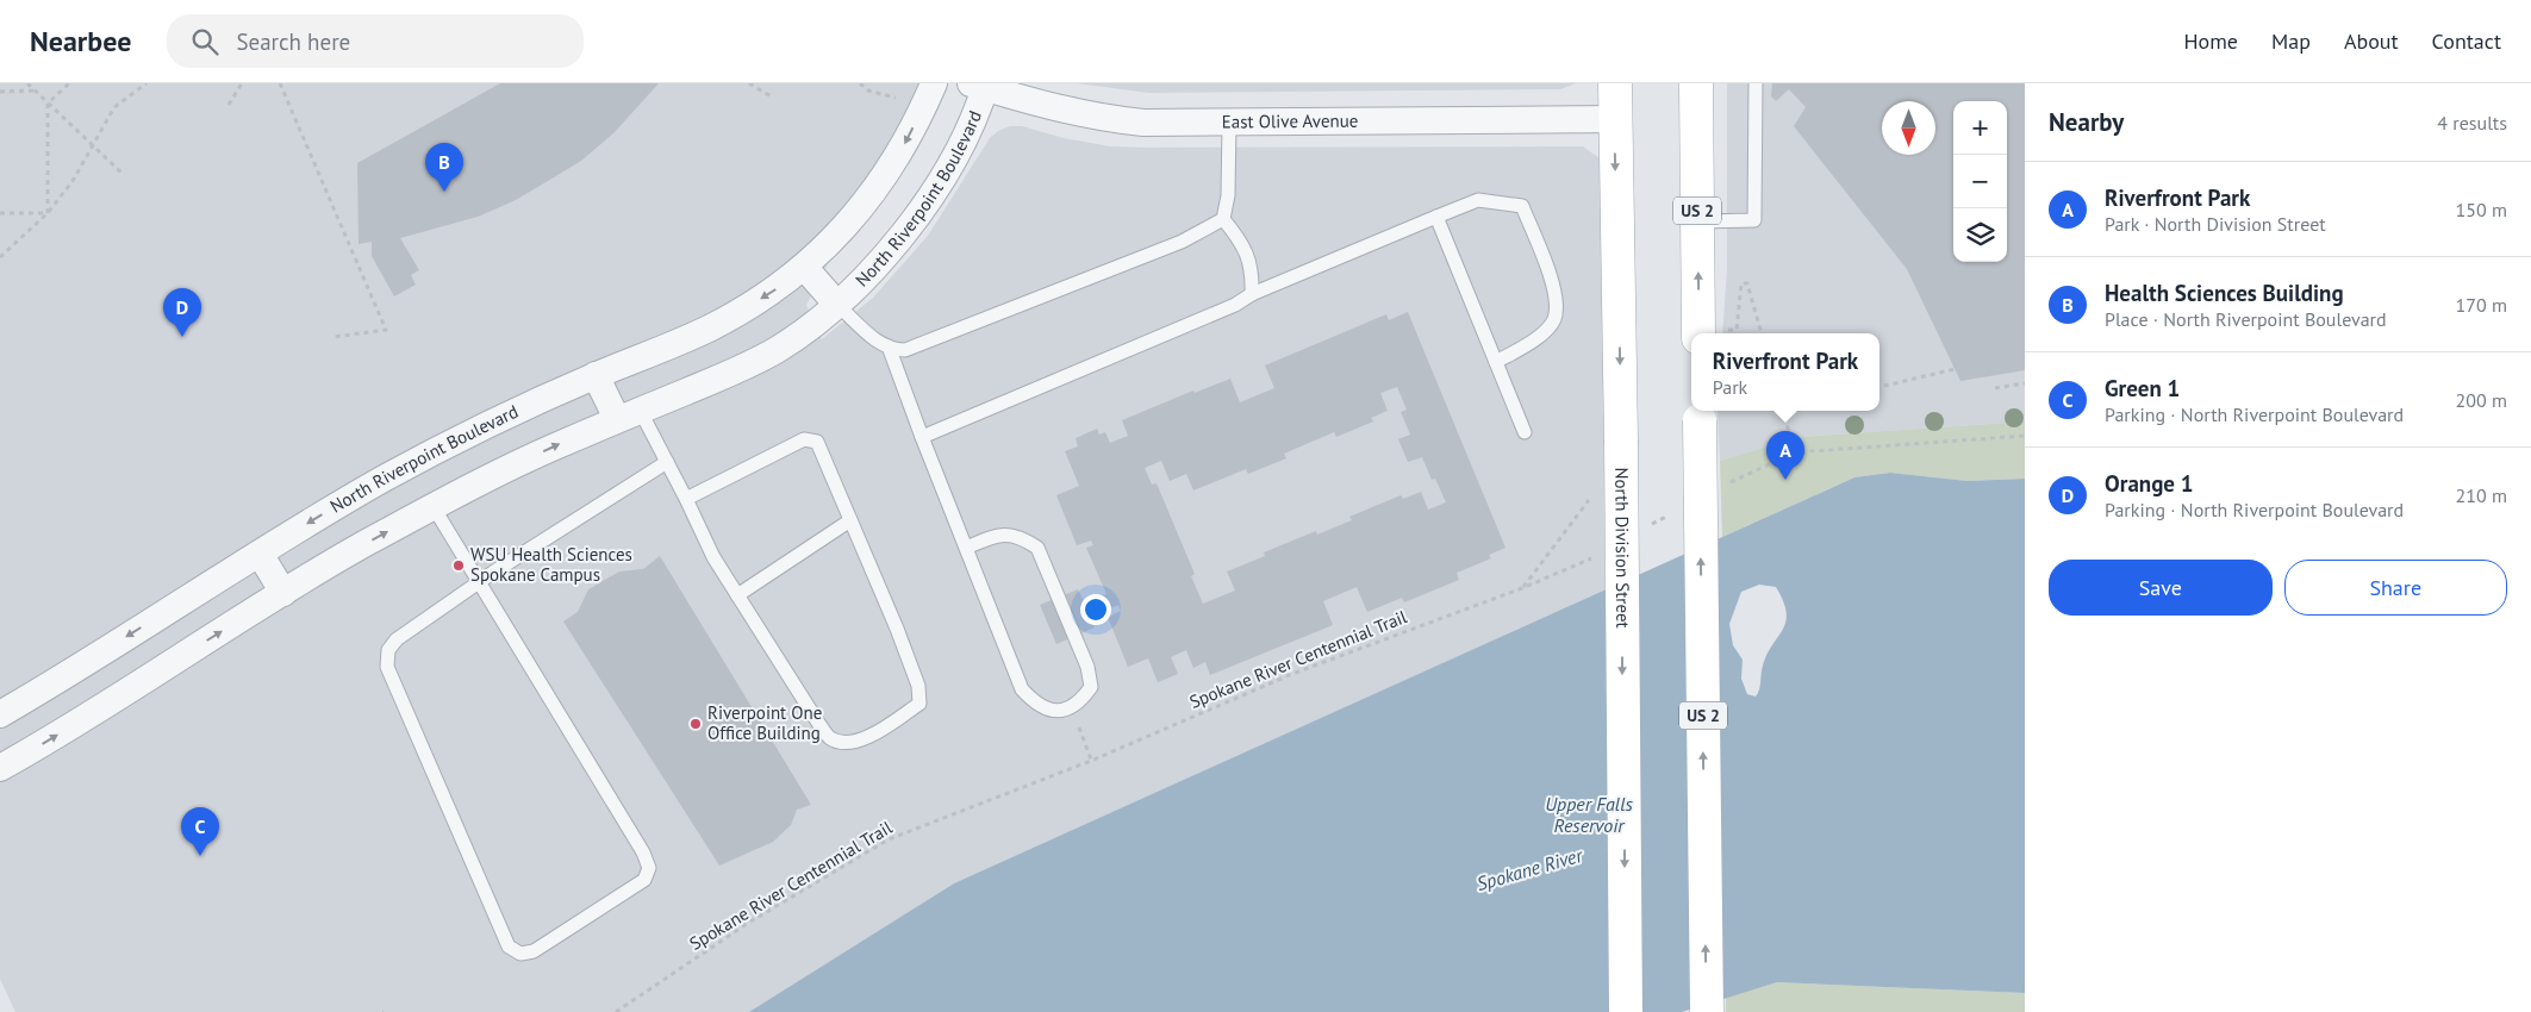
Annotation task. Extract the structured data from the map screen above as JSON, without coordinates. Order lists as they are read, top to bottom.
{
  "streets": {
    "main road": ["US 2", "North Division Street"],
    "street": ["East Olive Avenue", "North Riverpoint Boulevard"],
    "path": ["Spokane River Centennial Trail"]
  },
  "crossings": [
    ["East Olive Avenue", "North Riverpoint Boulevard"],
    ["East Olive Avenue", "North Division Street"]
  ],
  "water": ["Upper Falls Reservoir", "Spokane River"],
  "places": ["WSU Health Sciences Spokane Campus", "Riverpoint One Office Building"],
  "north": "bottom",
  "page": {
    "header": "Nearbee",
    "search": "Search here",
    "nav": [
      "Home",
      "Map",
      "About",
      "Contact"
    ],
    "heading": ["Nearby", "4 results"],
    "map_buttons": ["+", "−"],
    "pins": [
      "B",
      "D",
      "A",
      "C"
    ],
    "list": [
      {
        "mark": "A",
        "name": "Riverfront Park",
        "note": "Park · North Division Street",
        "value": "150 m"
      },
      {
        "mark": "B",
        "name": "Health Sciences Building",
        "note": "Place · North Riverpoint Boulevard",
        "value": "170 m"
      },
      {
        "mark": "C",
        "name": "Green 1",
        "note": "Parking · North Riverpoint Boulevard",
        "value": "200 m"
      },
      {
        "mark": "D",
        "name": "Orange 1",
        "note": "Parking · North Riverpoint Boulevard",
        "value": "210 m"
      }
    ],
    "popup": ["Riverfront Park", "Park"],
    "buttons": ["Save", "Share"]
  }
}
